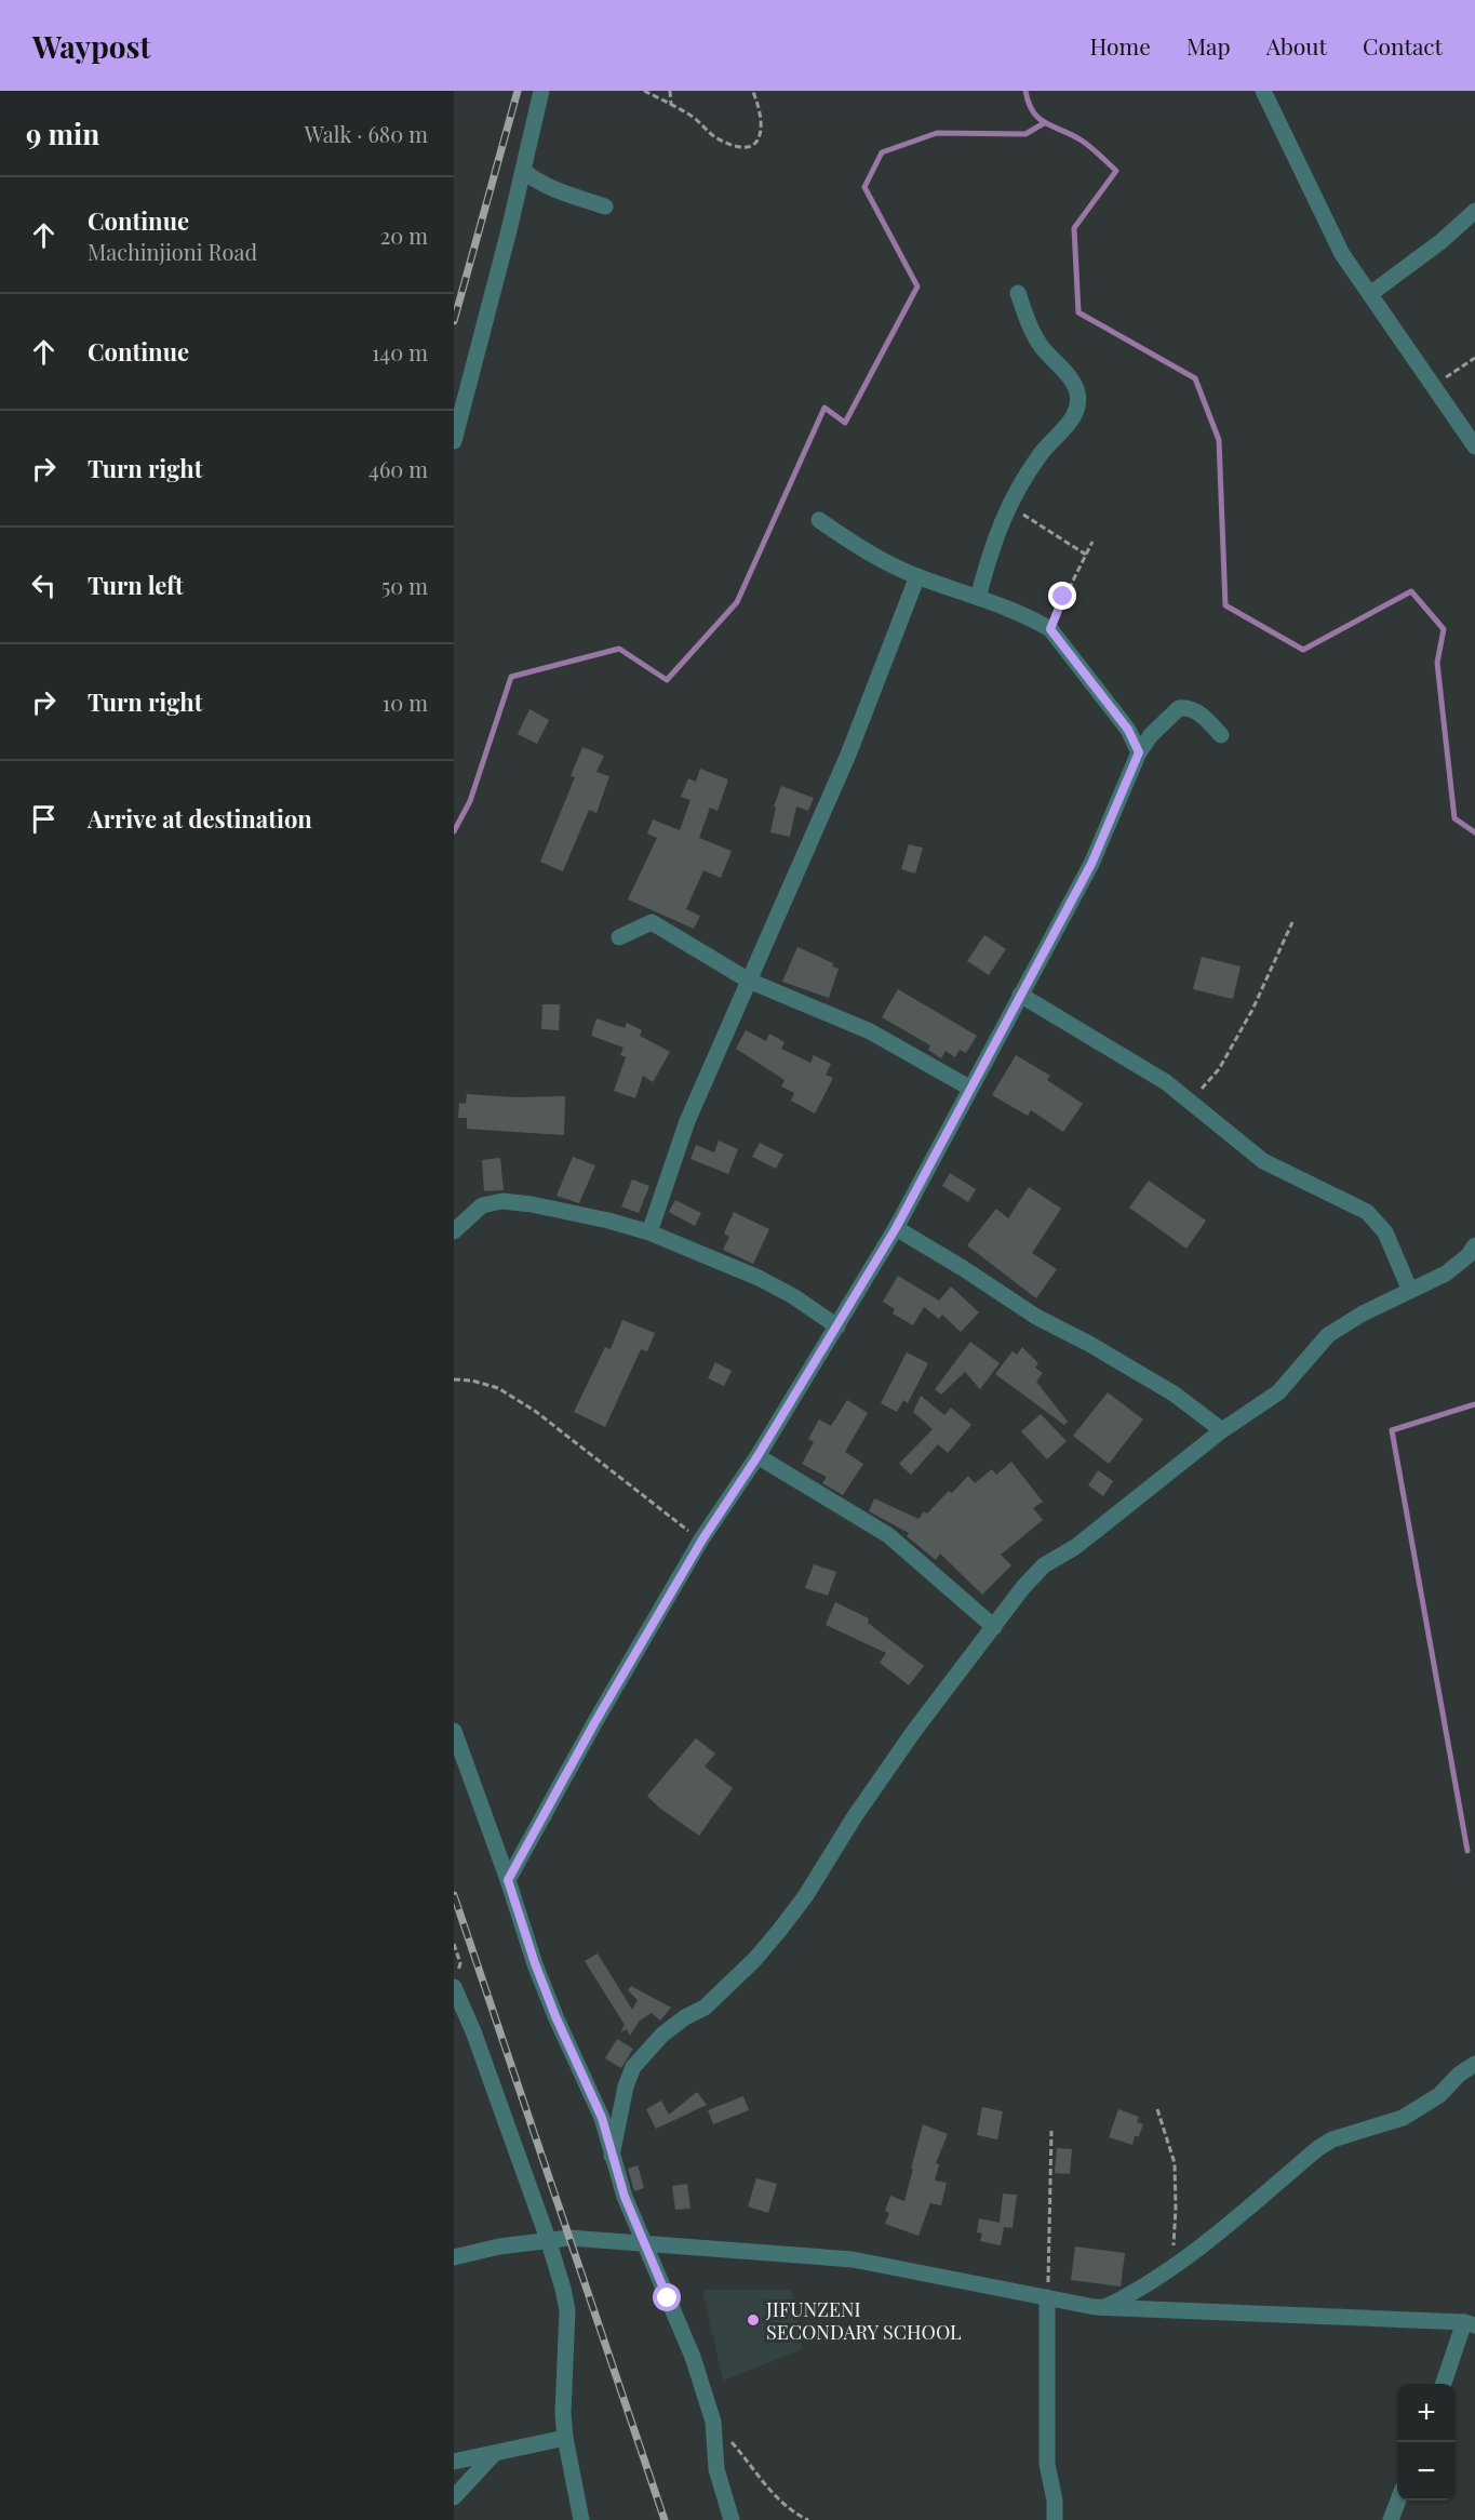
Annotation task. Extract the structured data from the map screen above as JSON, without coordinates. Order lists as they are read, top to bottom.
{
  "places": ["JIFUNZENI SECONDARY SCHOOL"],
  "page": {
    "header": "Waypost",
    "nav": [
      "Home",
      "Map",
      "About",
      "Contact"
    ],
    "heading": ["9 min", "Walk · 680 m"],
    "list": [
      ["Continue", "Machinjioni Road", "20 m"],
      ["Continue", "140 m"],
      ["Turn right", "460 m"],
      ["Turn left", "50 m"],
      ["Turn right", "10 m"],
      "Arrive at destination"
    ],
    "map_buttons": ["+", "−"]
  }
}
